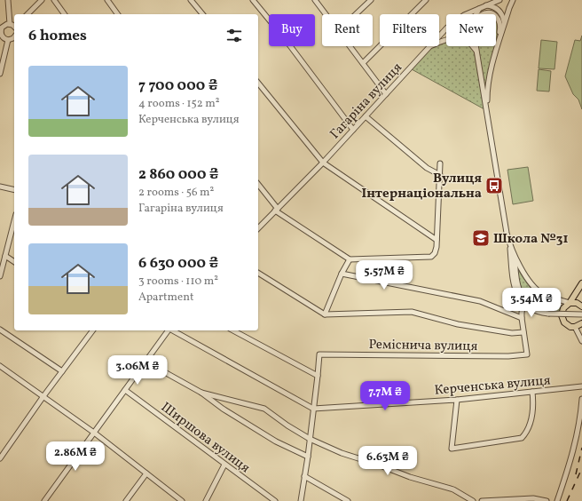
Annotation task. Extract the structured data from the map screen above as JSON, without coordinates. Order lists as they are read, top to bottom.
{
  "streets": {
    "street": [
      "Гагаріна вулиця",
      "Реміснича вулиця",
      "Керченська вулиця",
      "Ширшова вулиця"
    ]
  },
  "places": {
    "bus stop": ["Вулиця Інтернаціональна"],
    "school or university": ["Школа №31"]
  },
  "page": {
    "chip": [
      "Buy",
      "Rent",
      "Filters",
      "New"
    ],
    "heading": "6 homes",
    "list": [
      {
        "name": "7 700 000 ₴",
        "note": "4 rooms · 152 m² · Керченська вулиця"
      },
      {
        "name": "2 860 000 ₴",
        "note": "2 rooms · 56 m² · Гагаріна вулиця"
      },
      {
        "name": "6 630 000 ₴",
        "note": "3 rooms · 110 m² · Apartment"
      }
    ],
    "price": [
      "5.57M ₴",
      "3.54M ₴",
      "3.06M ₴",
      "7.7M ₴",
      "2.86M ₴",
      "6.63M ₴"
    ]
  }
}
